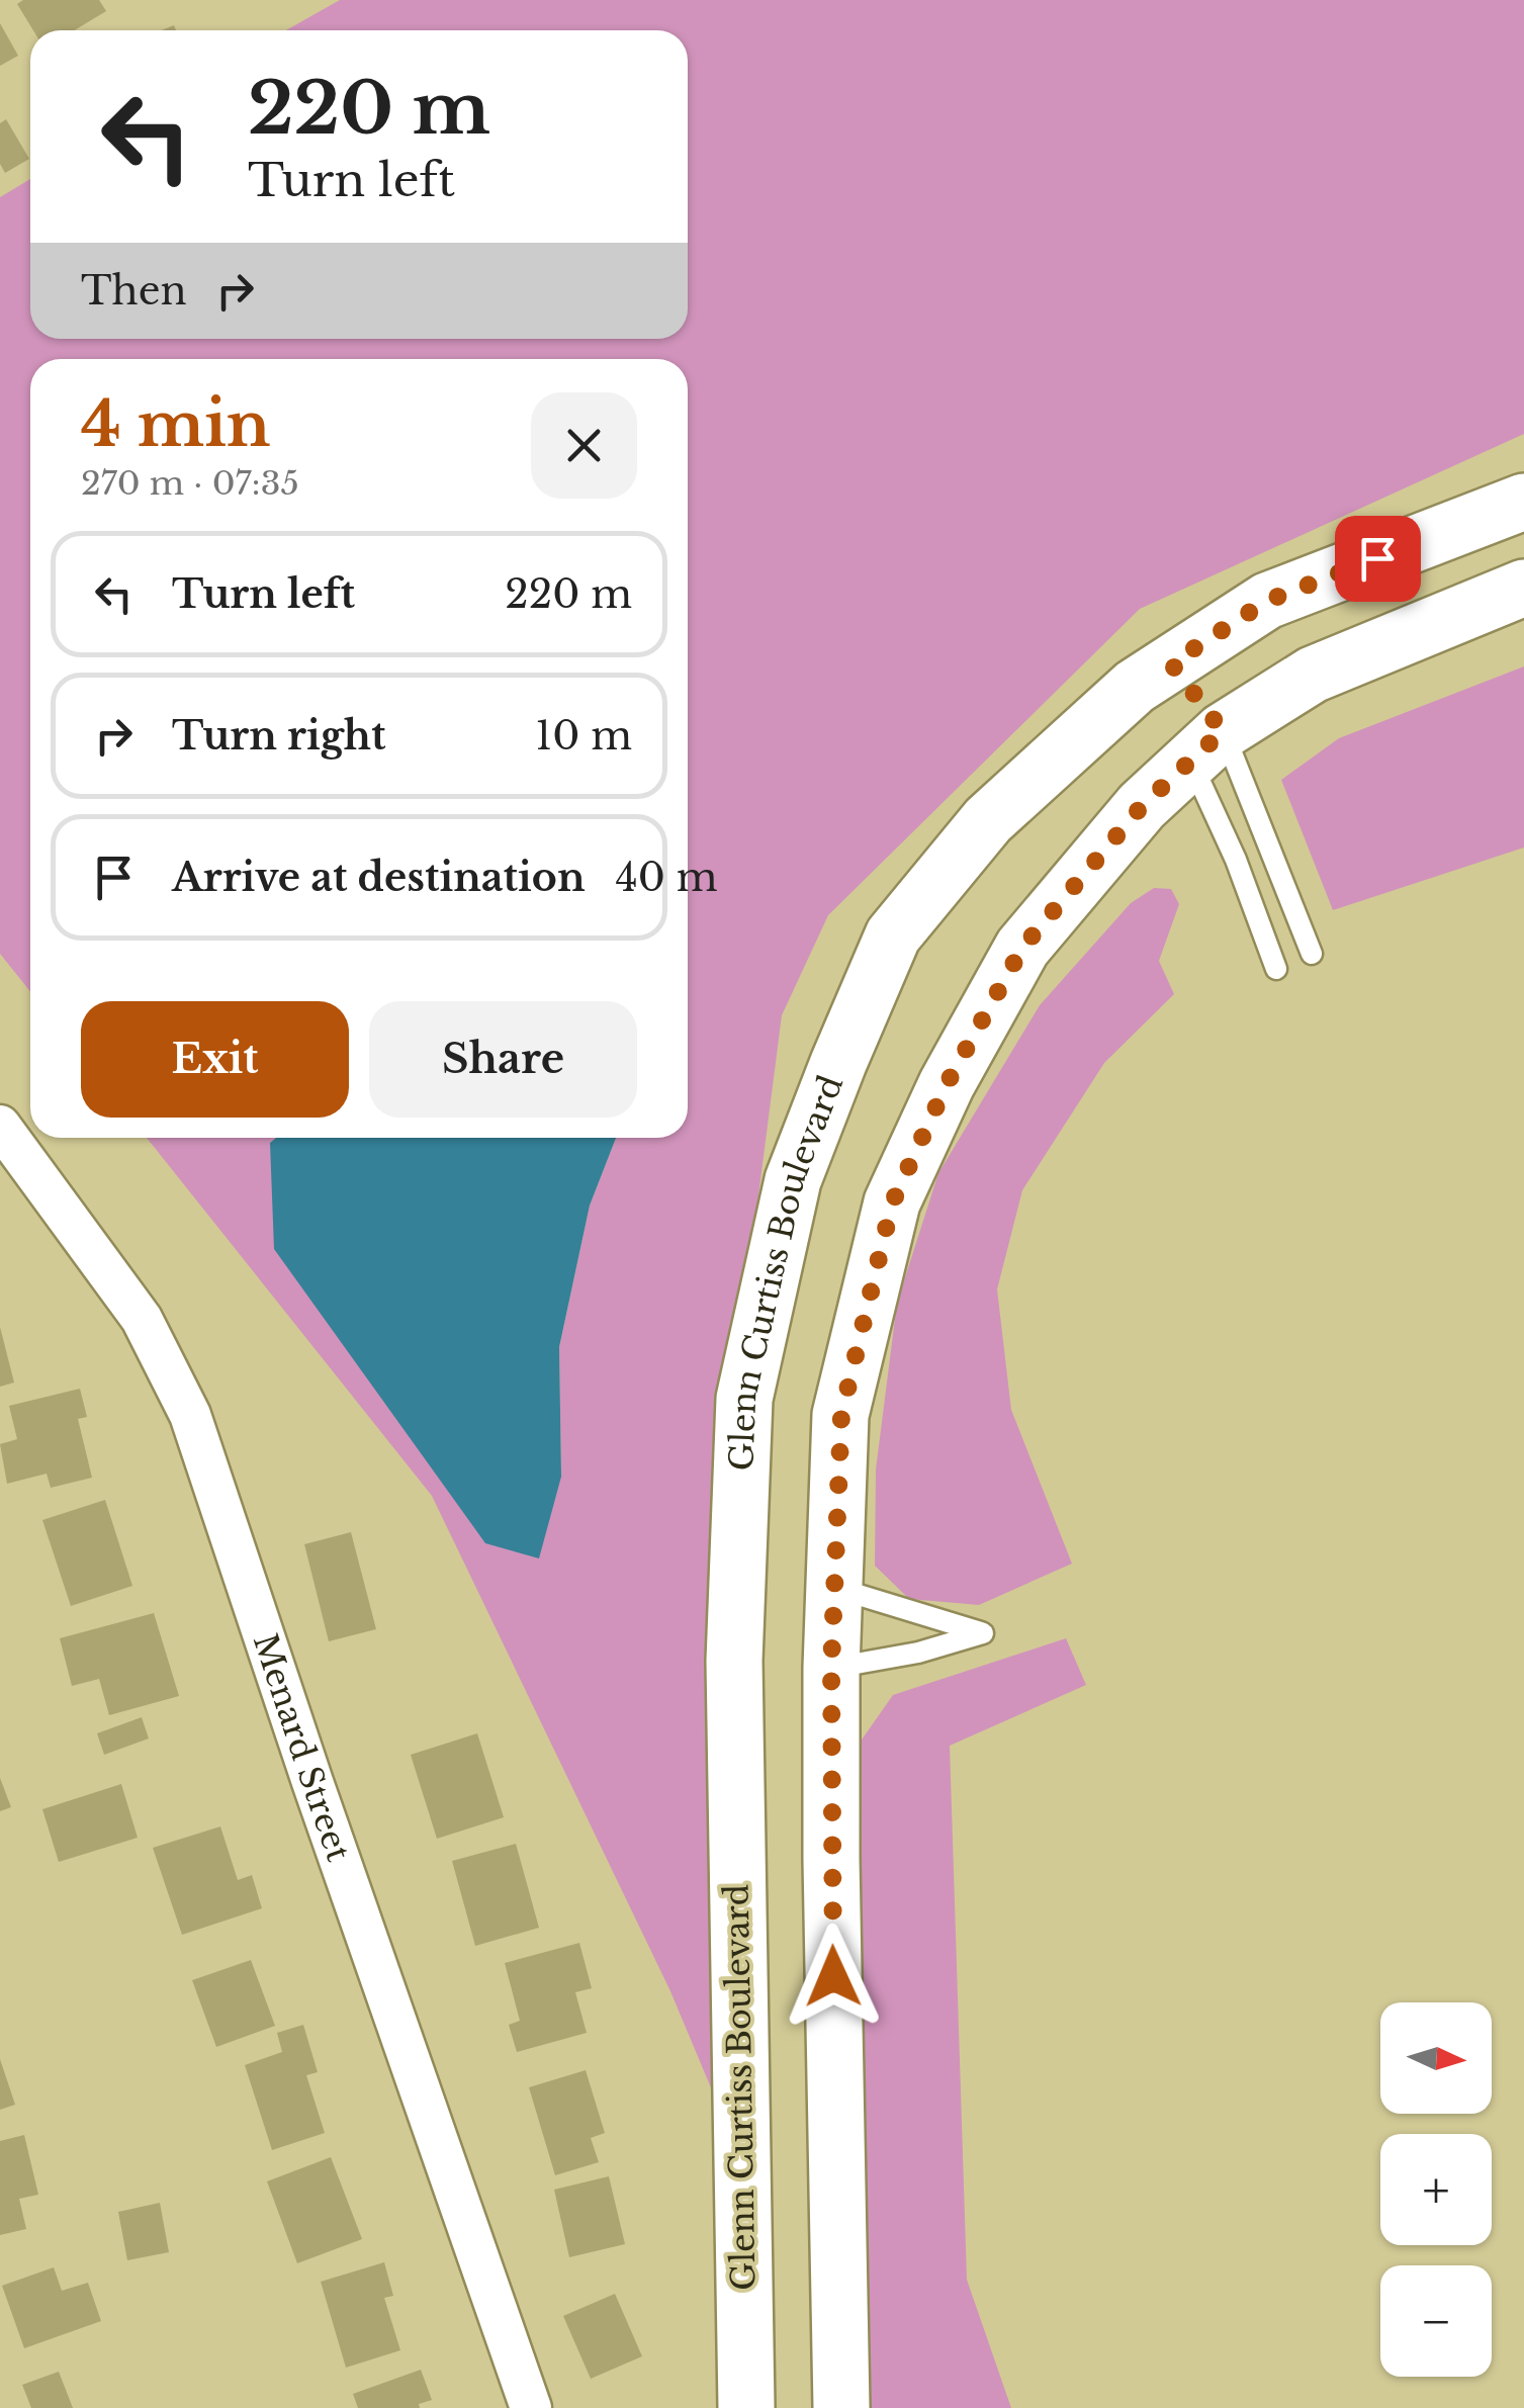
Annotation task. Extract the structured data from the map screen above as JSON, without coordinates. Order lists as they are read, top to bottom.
{
  "streets": {
    "main road": ["Glenn Curtiss Boulevard"],
    "street": ["Menard Street"]
  },
  "north": "right",
  "page": {
    "turn": ["220 m", "Turn left"],
    "then": "Then",
    "heading": ["4 min", "270 m · 07:35"],
    "list": [
      {
        "name": "Turn left",
        "value": "220 m"
      },
      {
        "name": "Turn right",
        "value": "10 m"
      },
      {
        "name": "Arrive at destination",
        "value": "40 m"
      }
    ],
    "buttons": ["Exit", "Share"],
    "map_buttons": ["+", "−"]
  }
}
